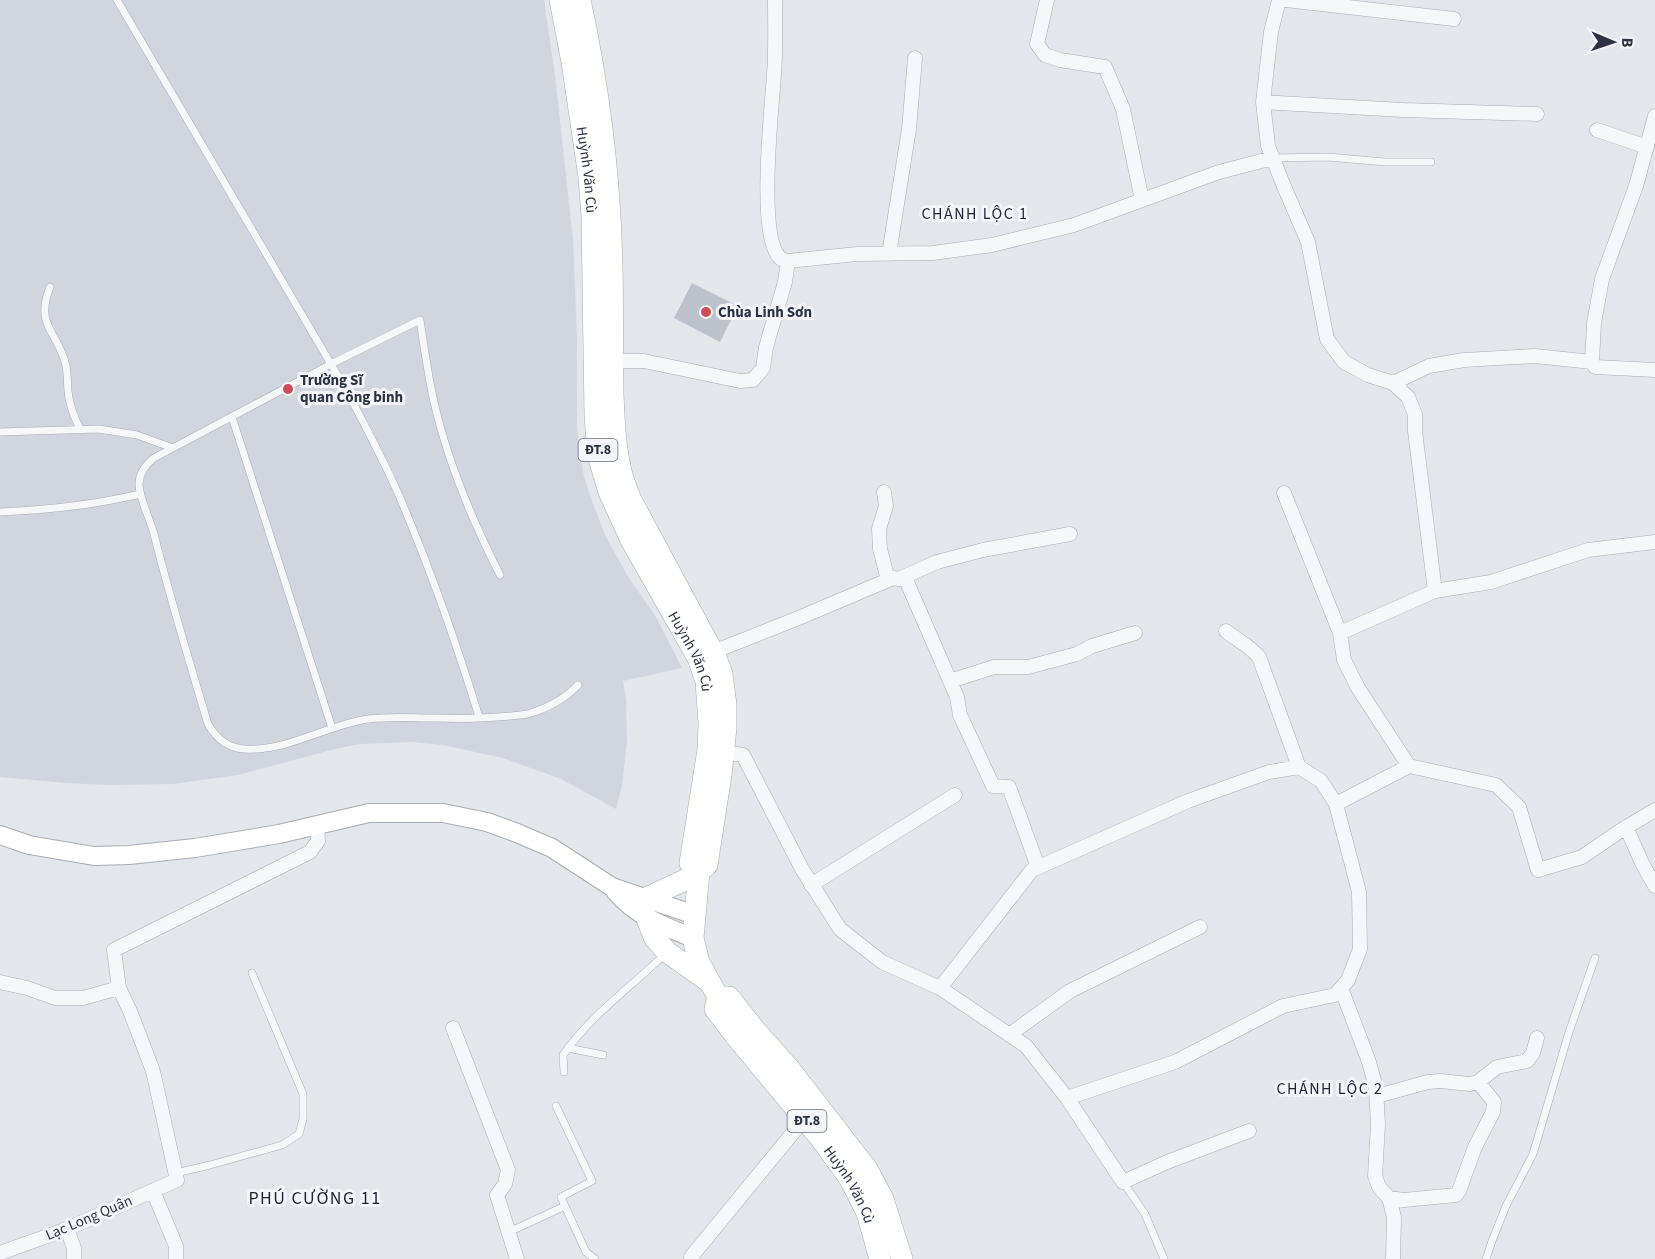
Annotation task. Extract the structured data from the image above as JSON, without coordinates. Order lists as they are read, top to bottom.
{
  "streets": {
    "main road": ["Huỳnh Văn Cù", "ĐT.8"],
    "street": ["Lạc Long Quân"]
  },
  "districts": ["CHÁNH LỘC 1", "CHÁNH LỘC 2", "PHÚ CƯỜNG 11"],
  "places": ["Chùa Linh Sơn", "Trường Sĩ quan Công binh"],
  "north": "right"
}
